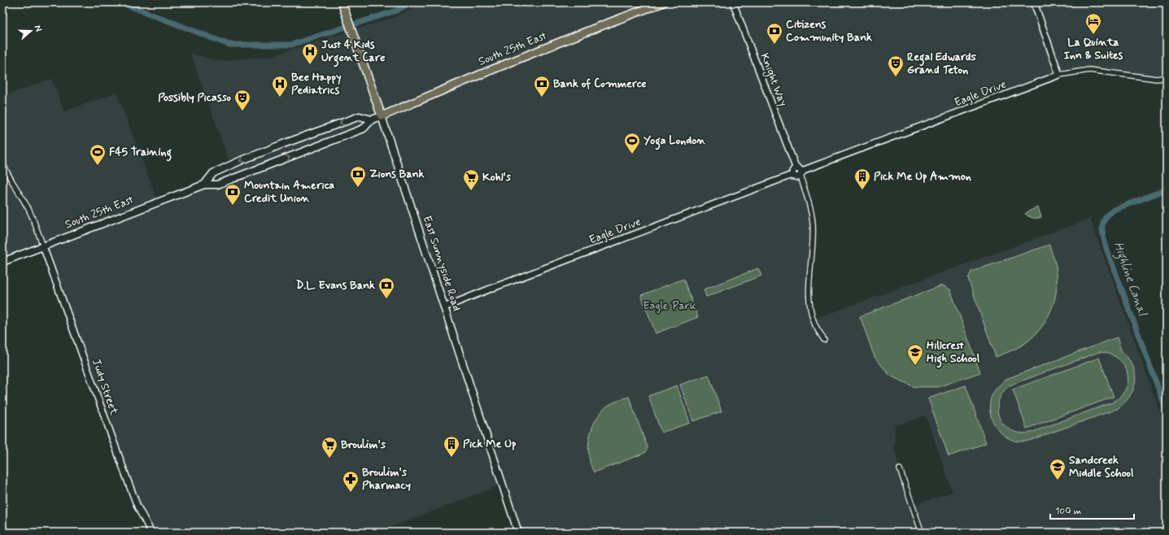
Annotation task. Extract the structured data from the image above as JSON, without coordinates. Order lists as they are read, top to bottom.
{
  "streets": {
    "main road": ["South 25th East", "East Sunnyside Road"],
    "street": ["Knight Way", "Eagle Drive", "Judy Street"]
  },
  "crossings": [
    ["South 25th East", "East Sunnyside Road"],
    ["South 25th East", "Judy Street"],
    ["Knight Way", "Eagle Drive"],
    ["Eagle Drive", "East Sunnyside Road"]
  ],
  "water": ["Highline Canal"],
  "parks": ["Eagle Park"],
  "places": {
    "hotel": ["La Quinta Inn & Suites"],
    "bank": [
      "Citizens Community Bank",
      "Bank of Commerce",
      "Zions Bank",
      "Mountain America Credit Union",
      "D.L. Evans Bank"
    ],
    "hospital": ["Just 4 Kids Urgent Care", "Bee Happy Pediatrics"],
    "theatre": ["Regal Edwards Grand Teton", "Possibly Picasso"],
    "sports": ["Yoga London", "F45 Training"],
    "building": ["Pick Me Up Ammon", "Pick Me Up"],
    "supermarket": ["Kohl's", "Broulim's"],
    "school or university": ["Hillcrest High School", "Sandcreek Middle School"],
    "pharmacy": ["Broulim's Pharmacy"]
  },
  "scale_bar": "100 m",
  "north": "right"
}
